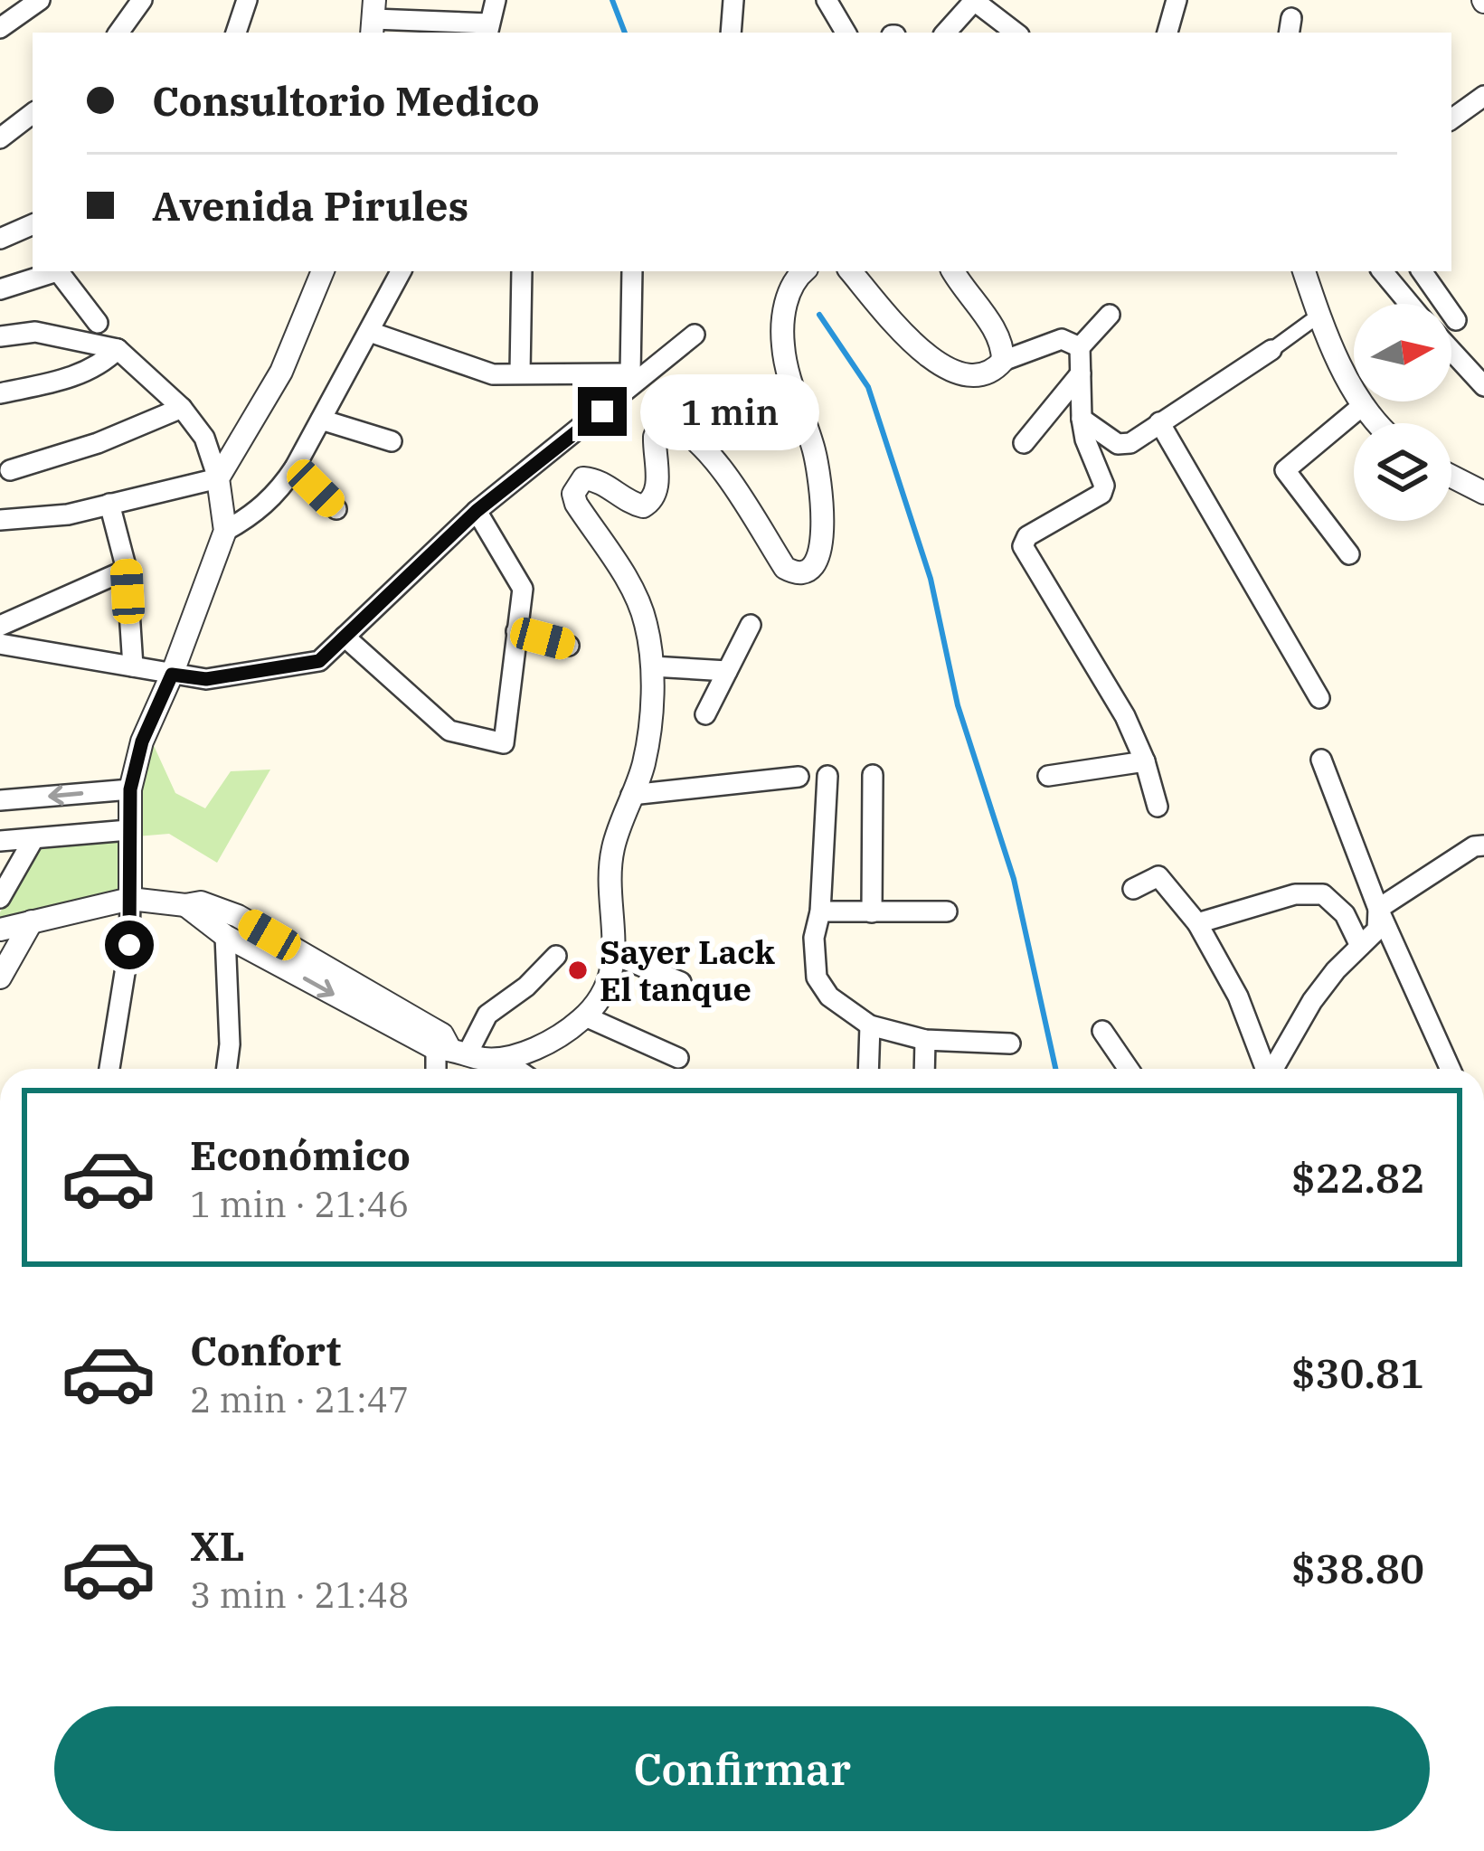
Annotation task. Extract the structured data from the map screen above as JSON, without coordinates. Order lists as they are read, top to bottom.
{
  "places": ["Sayer Lack El tanque"],
  "north": "right",
  "page": {
    "banner": ["Consultorio Medico", "Avenida Pirules"],
    "bubble": "1 min",
    "list": [
      {
        "name": "Económico",
        "note": "1 min · 21:46",
        "value": "$22.82"
      },
      {
        "name": "Confort",
        "note": "2 min · 21:47",
        "value": "$30.81"
      },
      {
        "name": "XL",
        "note": "3 min · 21:48",
        "value": "$38.80"
      }
    ],
    "buttons": "Confirmar"
  }
}
